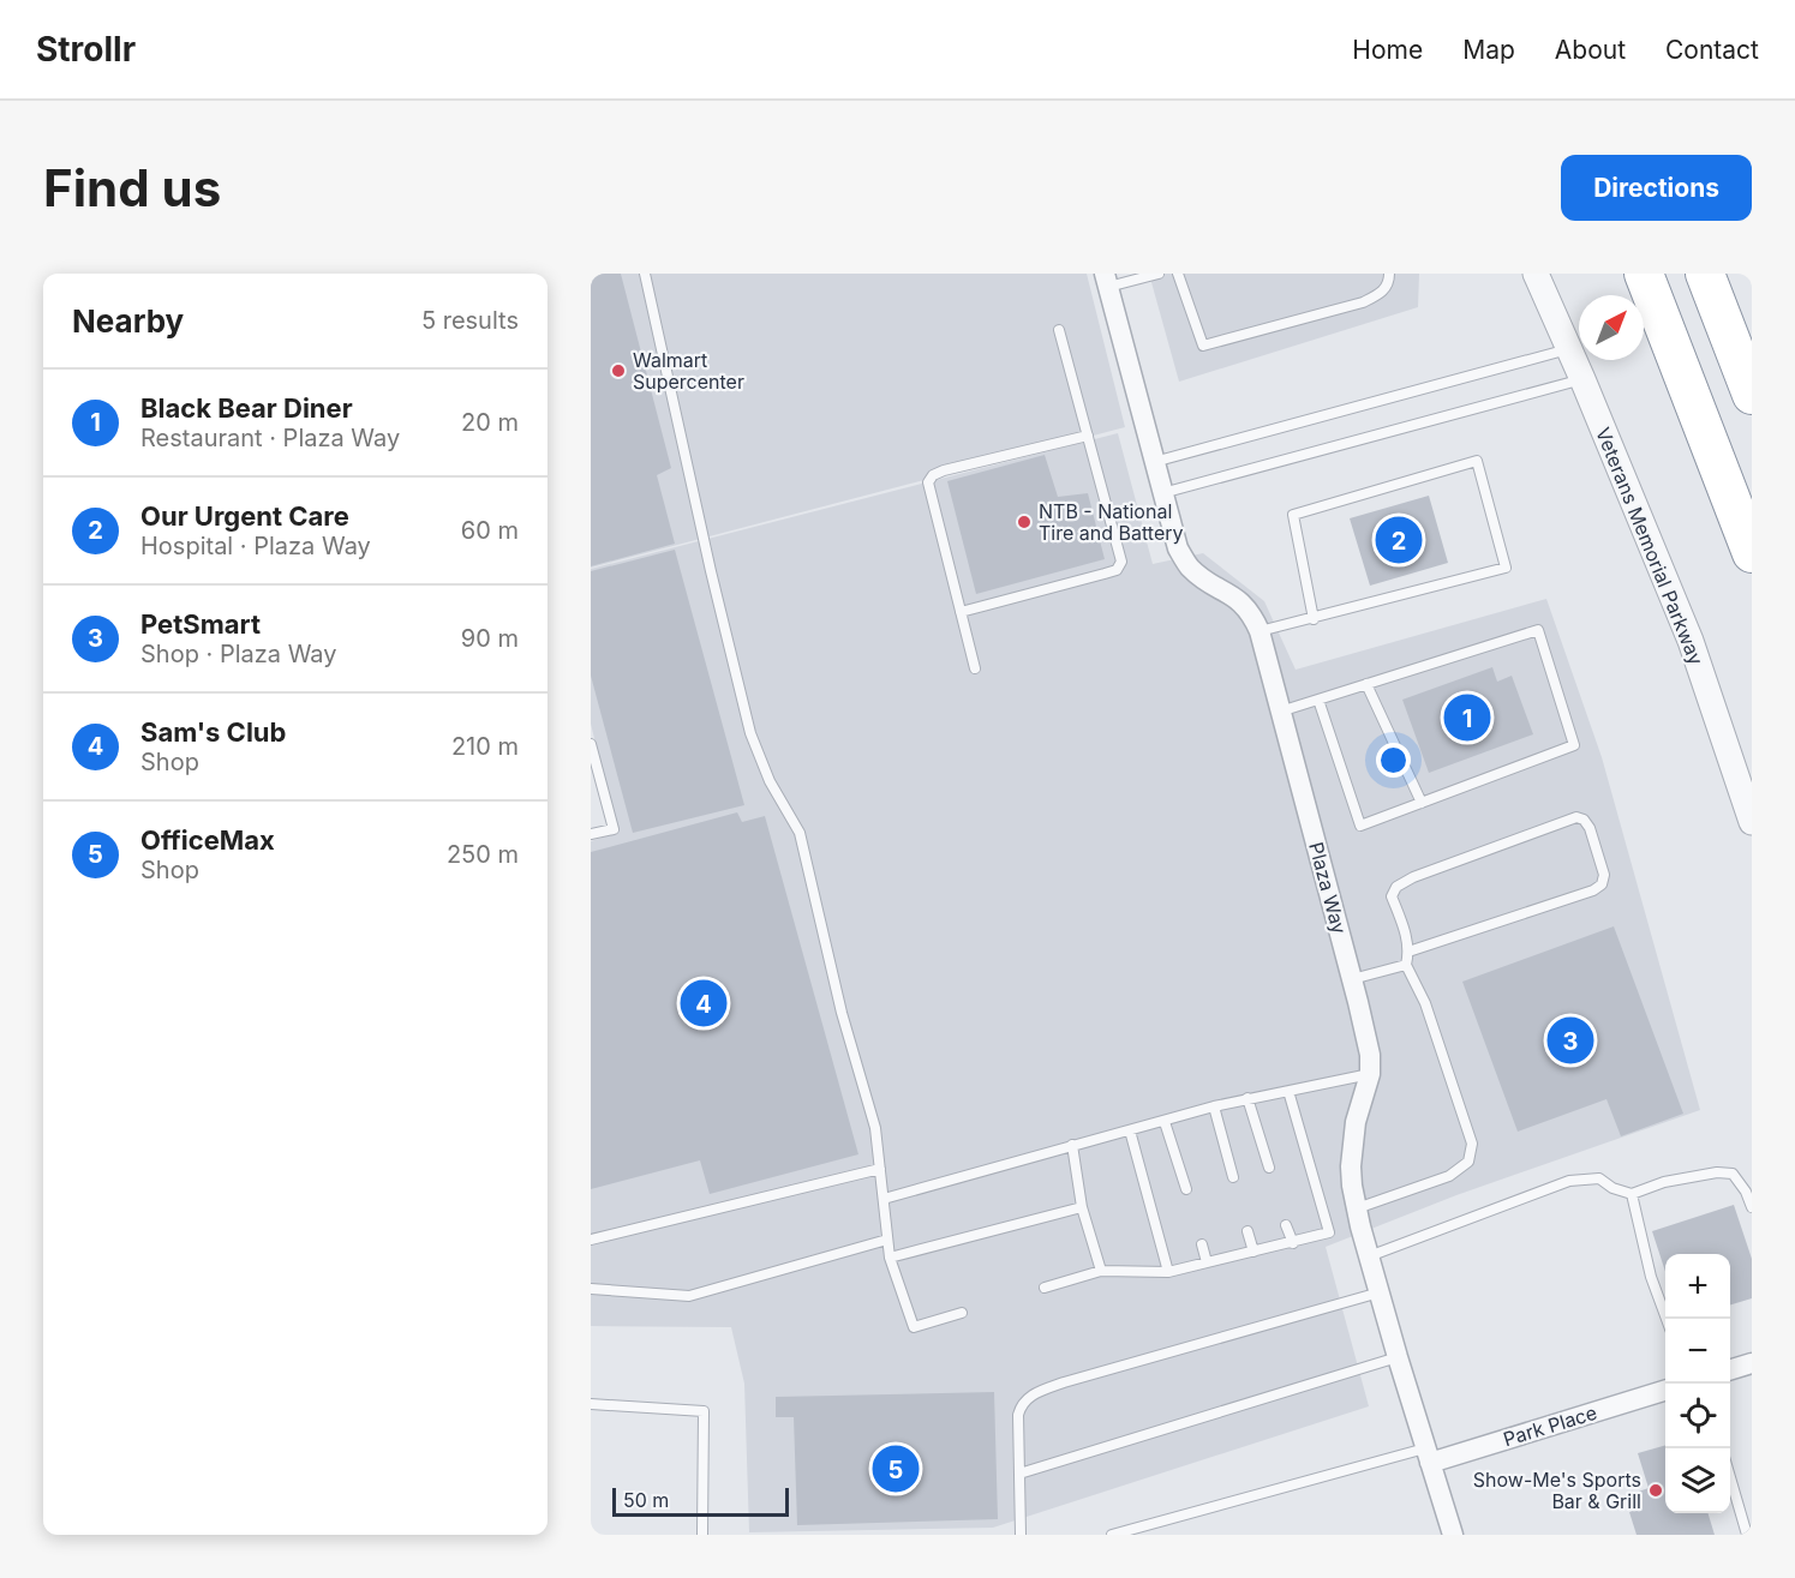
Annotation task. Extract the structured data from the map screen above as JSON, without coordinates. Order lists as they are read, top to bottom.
{
  "streets": {
    "street": ["Veterans Memorial Parkway", "Plaza Way", "Park Place"]
  },
  "crossings": [
    ["Plaza Way", "Park Place"]
  ],
  "places": ["Walmart Supercenter", "NTB - National Tire and Battery", "Show-Me's Sports Bar & Grill"],
  "scale_bar": "50 m",
  "north": "top right",
  "page": {
    "header": "Strollr",
    "nav": [
      "Home",
      "Map",
      "About",
      "Contact"
    ],
    "buttons": "Directions",
    "title": "Find us",
    "heading": ["Nearby", "5 results"],
    "list": [
      {
        "mark": "1",
        "name": "Black Bear Diner",
        "note": "Restaurant · Plaza Way",
        "value": "20 m"
      },
      {
        "mark": "2",
        "name": "Our Urgent Care",
        "note": "Hospital · Plaza Way",
        "value": "60 m"
      },
      {
        "mark": "3",
        "name": "PetSmart",
        "note": "Shop · Plaza Way",
        "value": "90 m"
      },
      {
        "mark": "4",
        "name": "Sam's Club",
        "note": "Shop",
        "value": "210 m"
      },
      {
        "mark": "5",
        "name": "OfficeMax",
        "note": "Shop",
        "value": "250 m"
      }
    ],
    "pins": [
      "2",
      "1",
      "4",
      "3",
      "5"
    ],
    "map_buttons": ["+", "−"],
    "scale": "50 m"
  }
}
